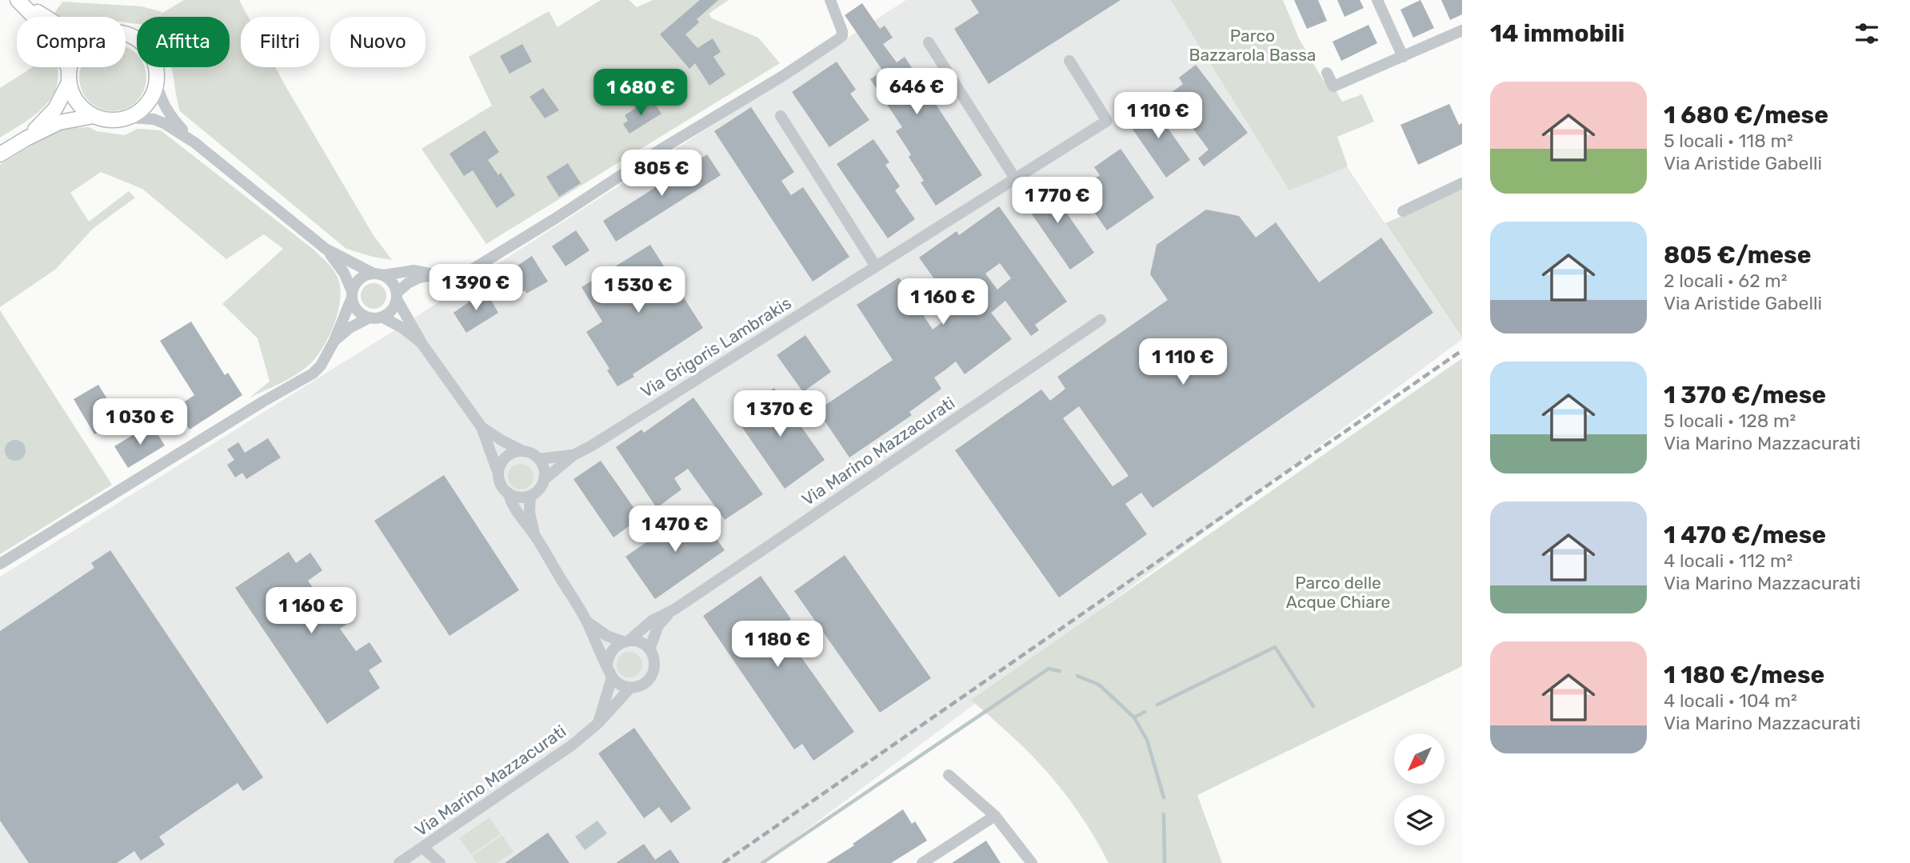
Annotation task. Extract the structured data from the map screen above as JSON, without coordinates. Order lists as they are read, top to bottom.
{
  "streets": {
    "street": ["Via Grigoris Lambrakis", "Via Marino Mazzacurati"]
  },
  "parks": ["Parco Bazzarola Bassa", "Parco delle Acque Chiare"],
  "north": "bottom left",
  "page": {
    "heading": "14 immobili",
    "chip": [
      "Compra",
      "Affitta",
      "Filtri",
      "Nuovo"
    ],
    "list": [
      {
        "name": "1 680 €/mese",
        "note": "5 locali · 118 m² · Via Aristide Gabelli"
      },
      {
        "name": "805 €/mese",
        "note": "2 locali · 62 m² · Via Aristide Gabelli"
      },
      {
        "name": "1 370 €/mese",
        "note": "5 locali · 128 m² · Via Marino Mazzacurati"
      },
      {
        "name": "1 470 €/mese",
        "note": "4 locali · 112 m² · Via Marino Mazzacurati"
      },
      {
        "name": "1 180 €/mese",
        "note": "4 locali · 104 m² · Via Marino Mazzacurati"
      }
    ],
    "price": [
      "646 €",
      "1 680 €",
      "1 110 €",
      "805 €",
      "1 770 €",
      "1 390 €",
      "1 530 €",
      "1 160 €",
      "1 110 €",
      "1 370 €",
      "1 030 €",
      "1 470 €",
      "1 160 €",
      "1 180 €"
    ]
  }
}
